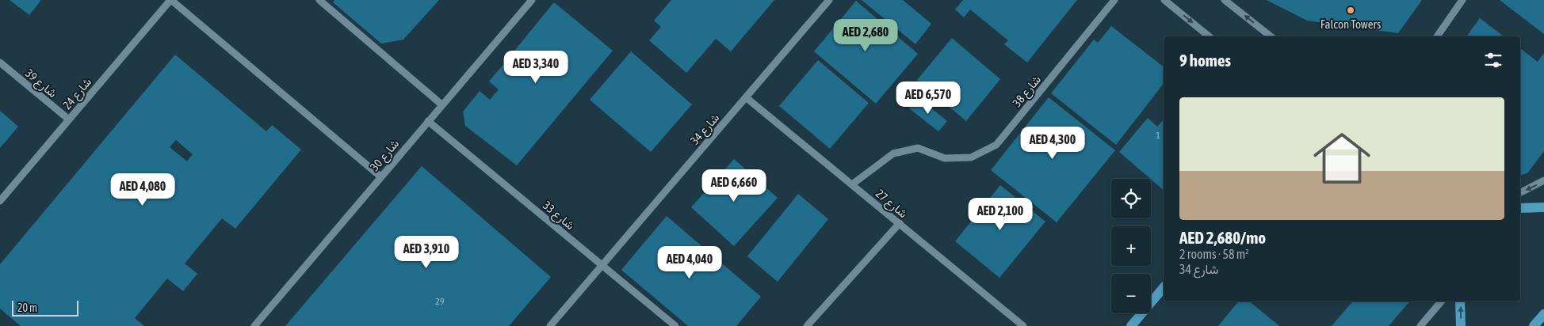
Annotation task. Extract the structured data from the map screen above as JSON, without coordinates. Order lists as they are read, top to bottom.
{
  "streets": {
    "street": [
      "شارع 39",
      "شارع 38",
      "شارع 24",
      "شارع 34",
      "شارع 30",
      "شارع 27",
      "شارع 33"
    ]
  },
  "crossings": [
    ["شارع 39", "شارع 24"],
    ["شارع 38", "شارع 27"],
    ["شارع 34", "شارع 27"],
    ["شارع 34", "شارع 33"],
    ["شارع 30", "شارع 33"]
  ],
  "places": ["Falcon Towers"],
  "house_numbers": ["1", "29"],
  "scale_bar": "20 m",
  "page": {
    "price": [
      "AED 2,680",
      "AED 3,340",
      "AED 6,570",
      "AED 4,300",
      "AED 6,660",
      "AED 4,080",
      "AED 2,100",
      "AED 3,910",
      "AED 4,040"
    ],
    "heading": "9 homes",
    "list": [
      {
        "name": "AED 2,680/mo",
        "note": "2 rooms · 58 m² · شارع 34"
      }
    ],
    "map_buttons": ["+", "−"],
    "scale": "20 m"
  }
}
